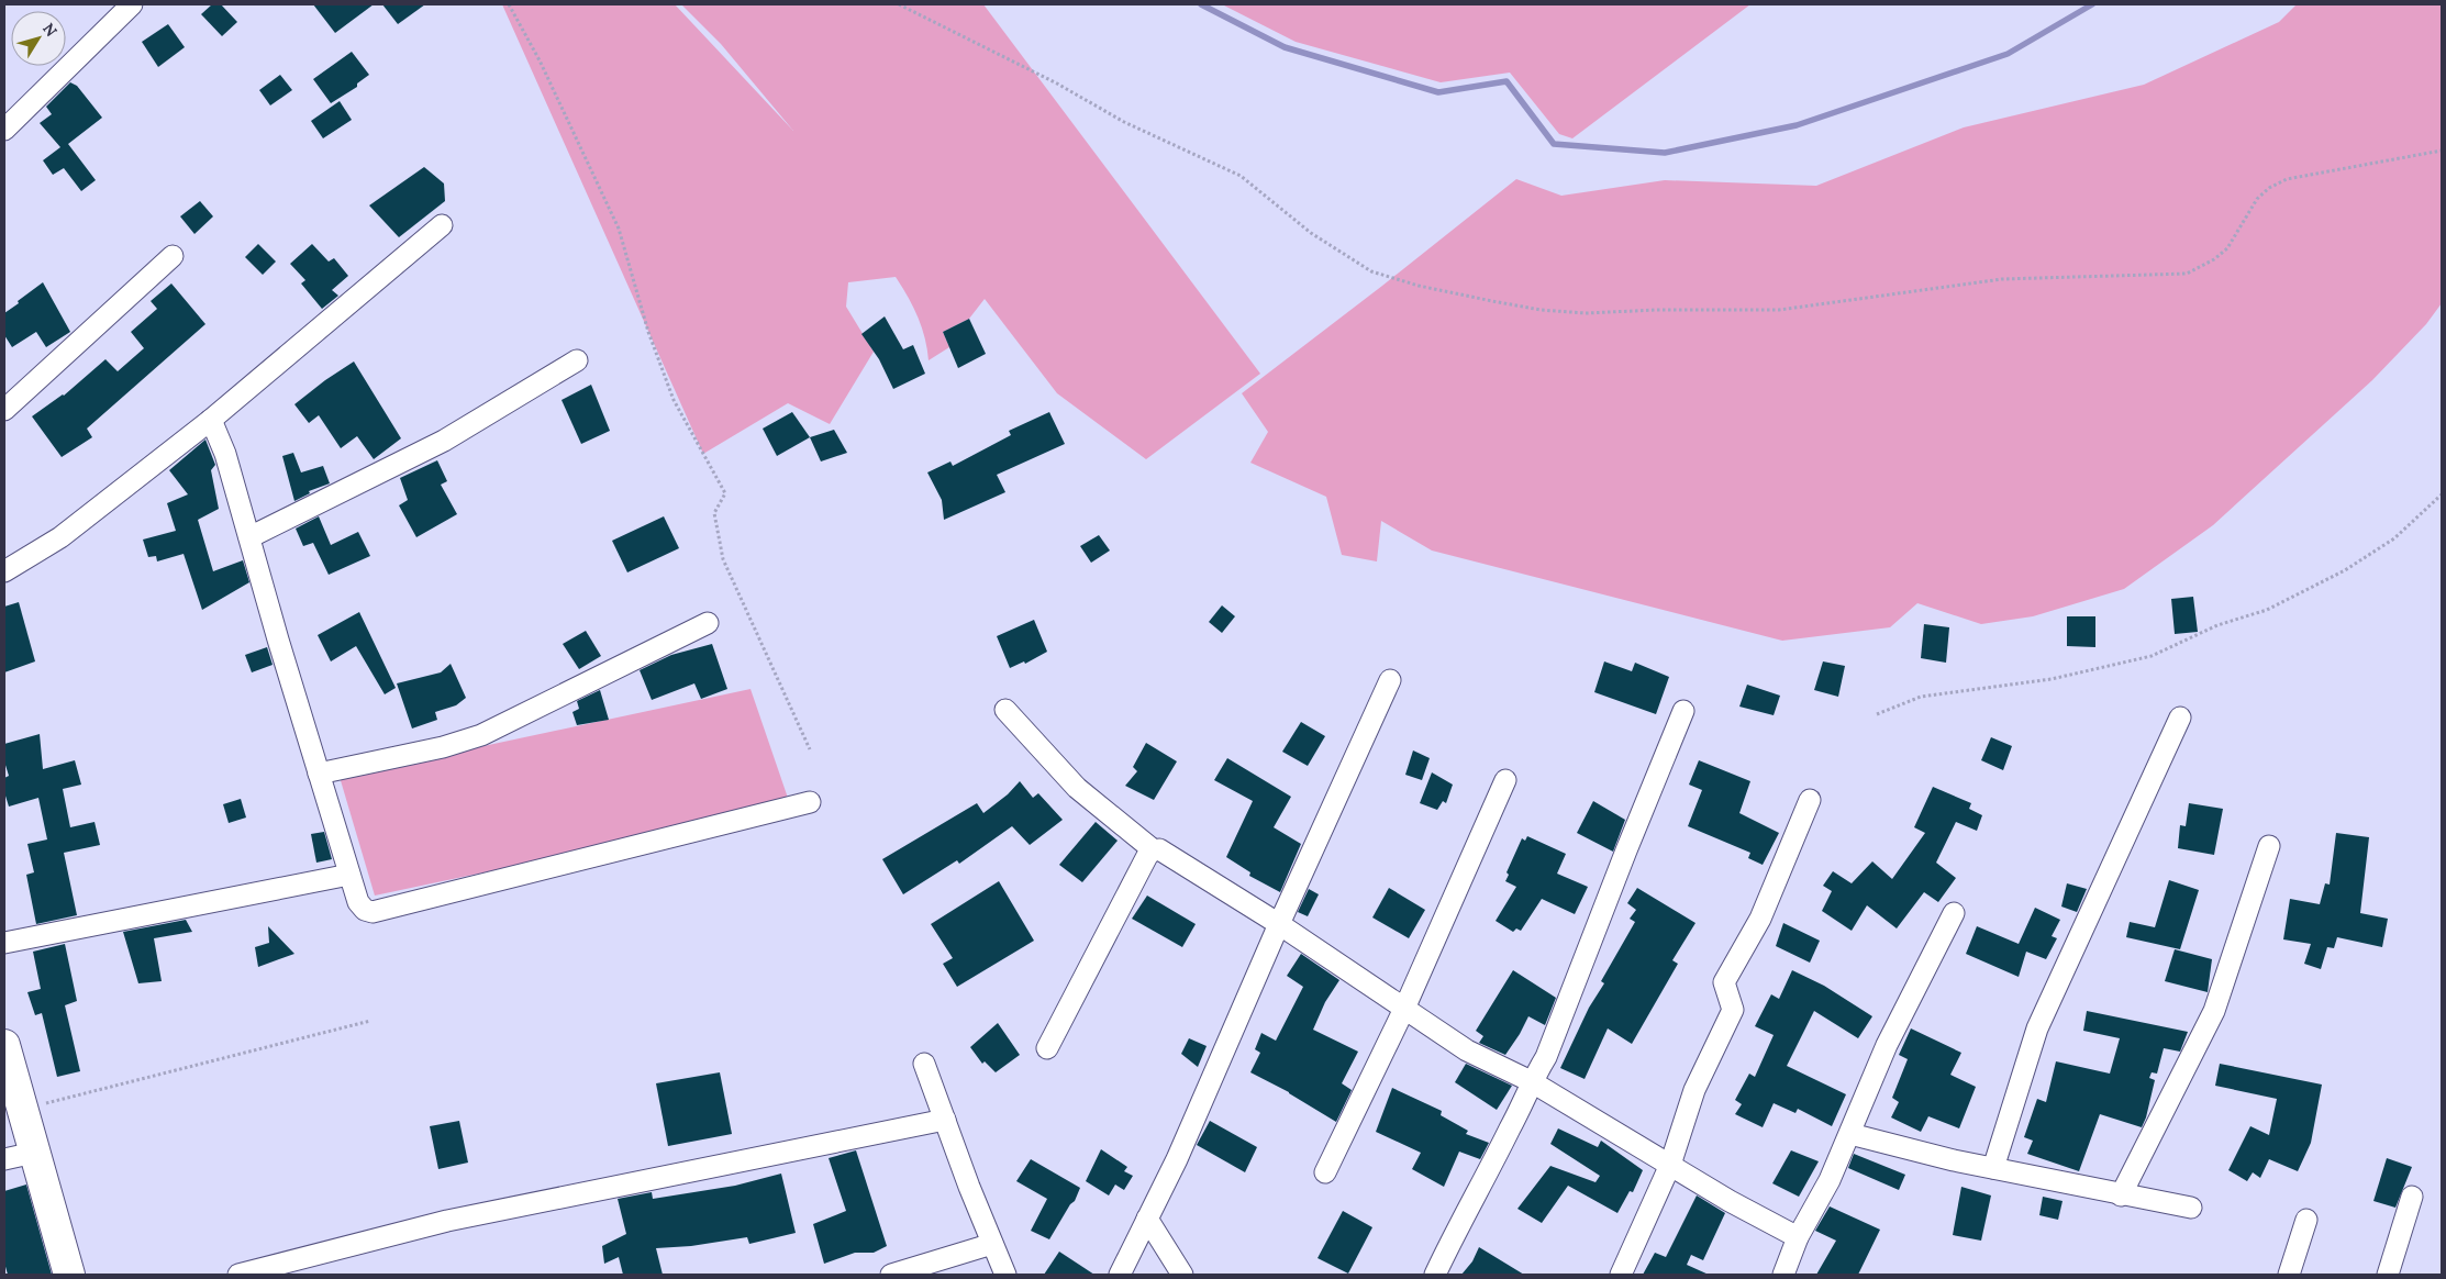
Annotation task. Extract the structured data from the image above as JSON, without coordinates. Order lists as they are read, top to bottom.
{
  "north": "top right"
}
